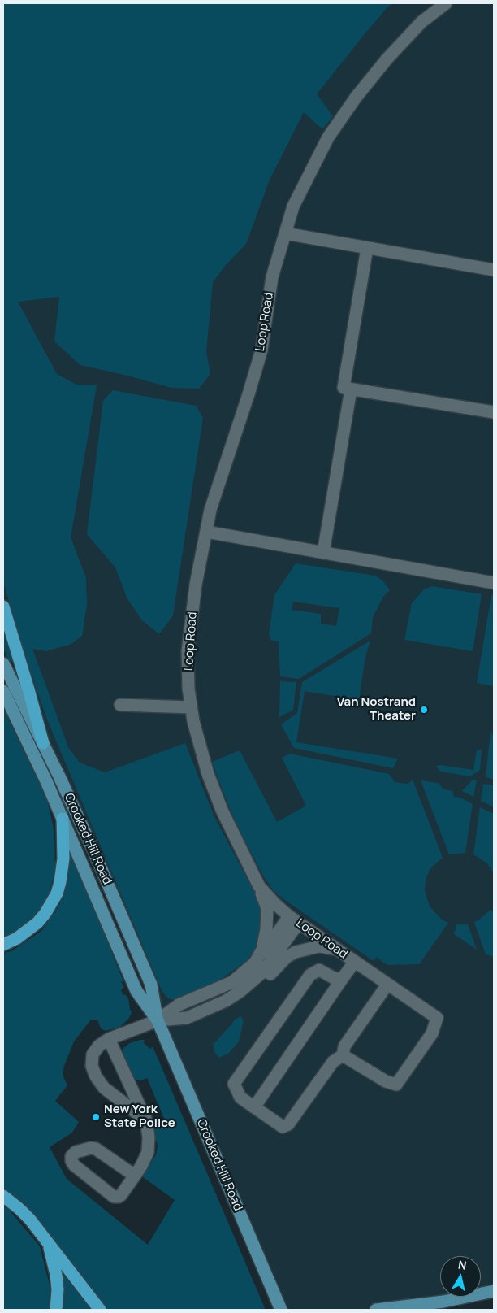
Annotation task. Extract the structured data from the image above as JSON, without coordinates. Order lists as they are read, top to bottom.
{
  "streets": {
    "main road": ["Crooked Hill Road"],
    "lane": ["Loop Road"]
  },
  "places": ["Van Nostrand Theater", "New York State Police"],
  "north": "top"
}
